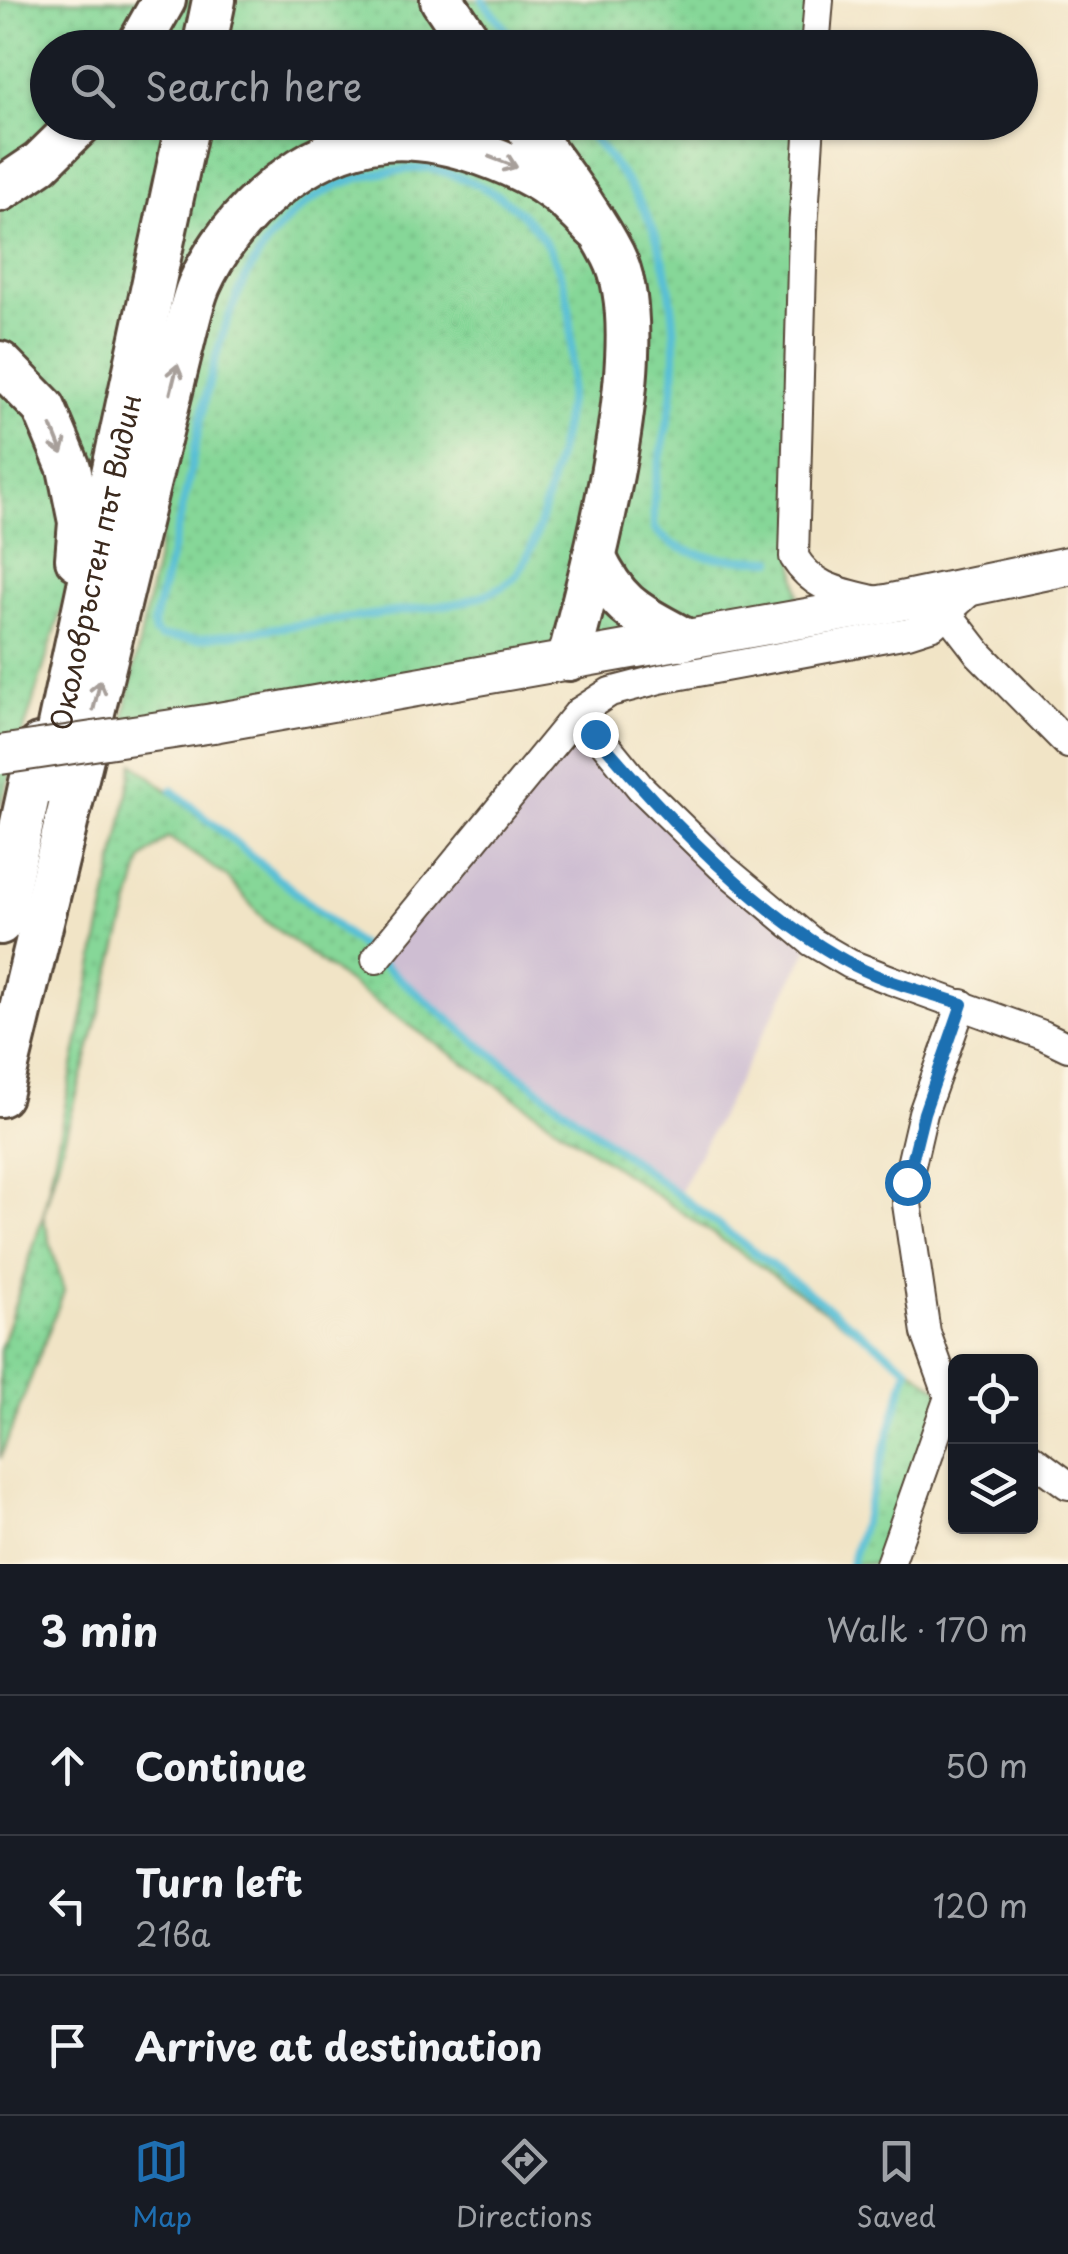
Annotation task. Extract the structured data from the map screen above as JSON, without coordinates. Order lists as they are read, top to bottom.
{
  "streets": {
    "main road": ["Околовръстен път Видин"]
  },
  "page": {
    "search": "Search here",
    "heading": ["3 min", "Walk · 170 m"],
    "list": [
      ["Continue", "50 m"],
      ["Turn left", "21ва", "120 m"],
      "Arrive at destination"
    ],
    "nav": ["Map", "Directions", "Saved"]
  }
}
